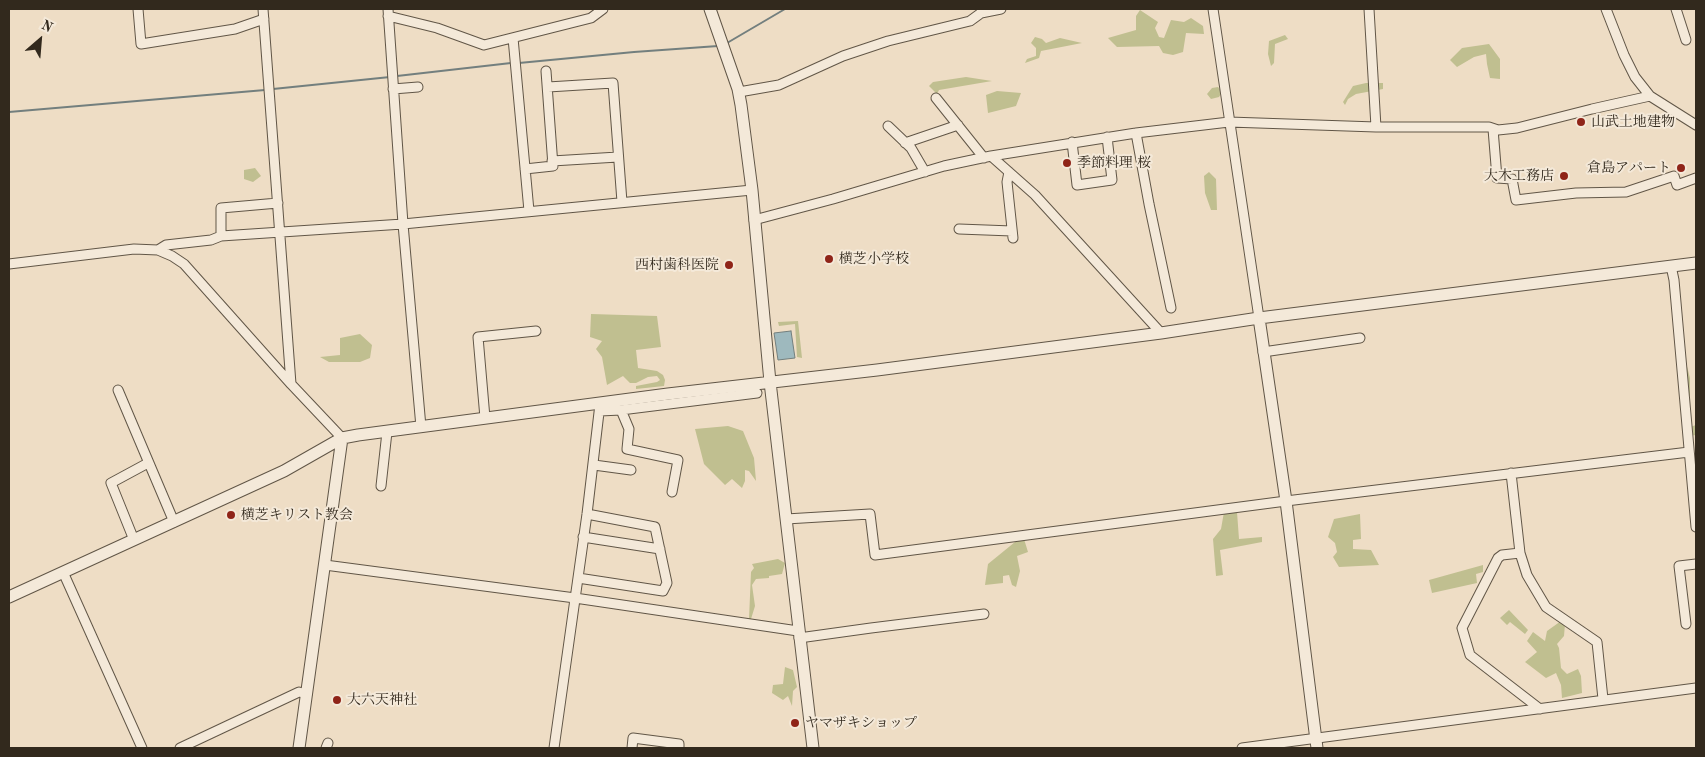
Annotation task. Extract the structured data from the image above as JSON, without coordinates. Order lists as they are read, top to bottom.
{
  "places": [
    "山武土地建物",
    "季節料理 桜",
    "倉島アパート",
    "大木工務店",
    "横芝小学校",
    "西村歯科医院",
    "横芝キリスト教会",
    "大六天神社",
    "ヤマザキショップ"
  ],
  "north": "top right"
}
